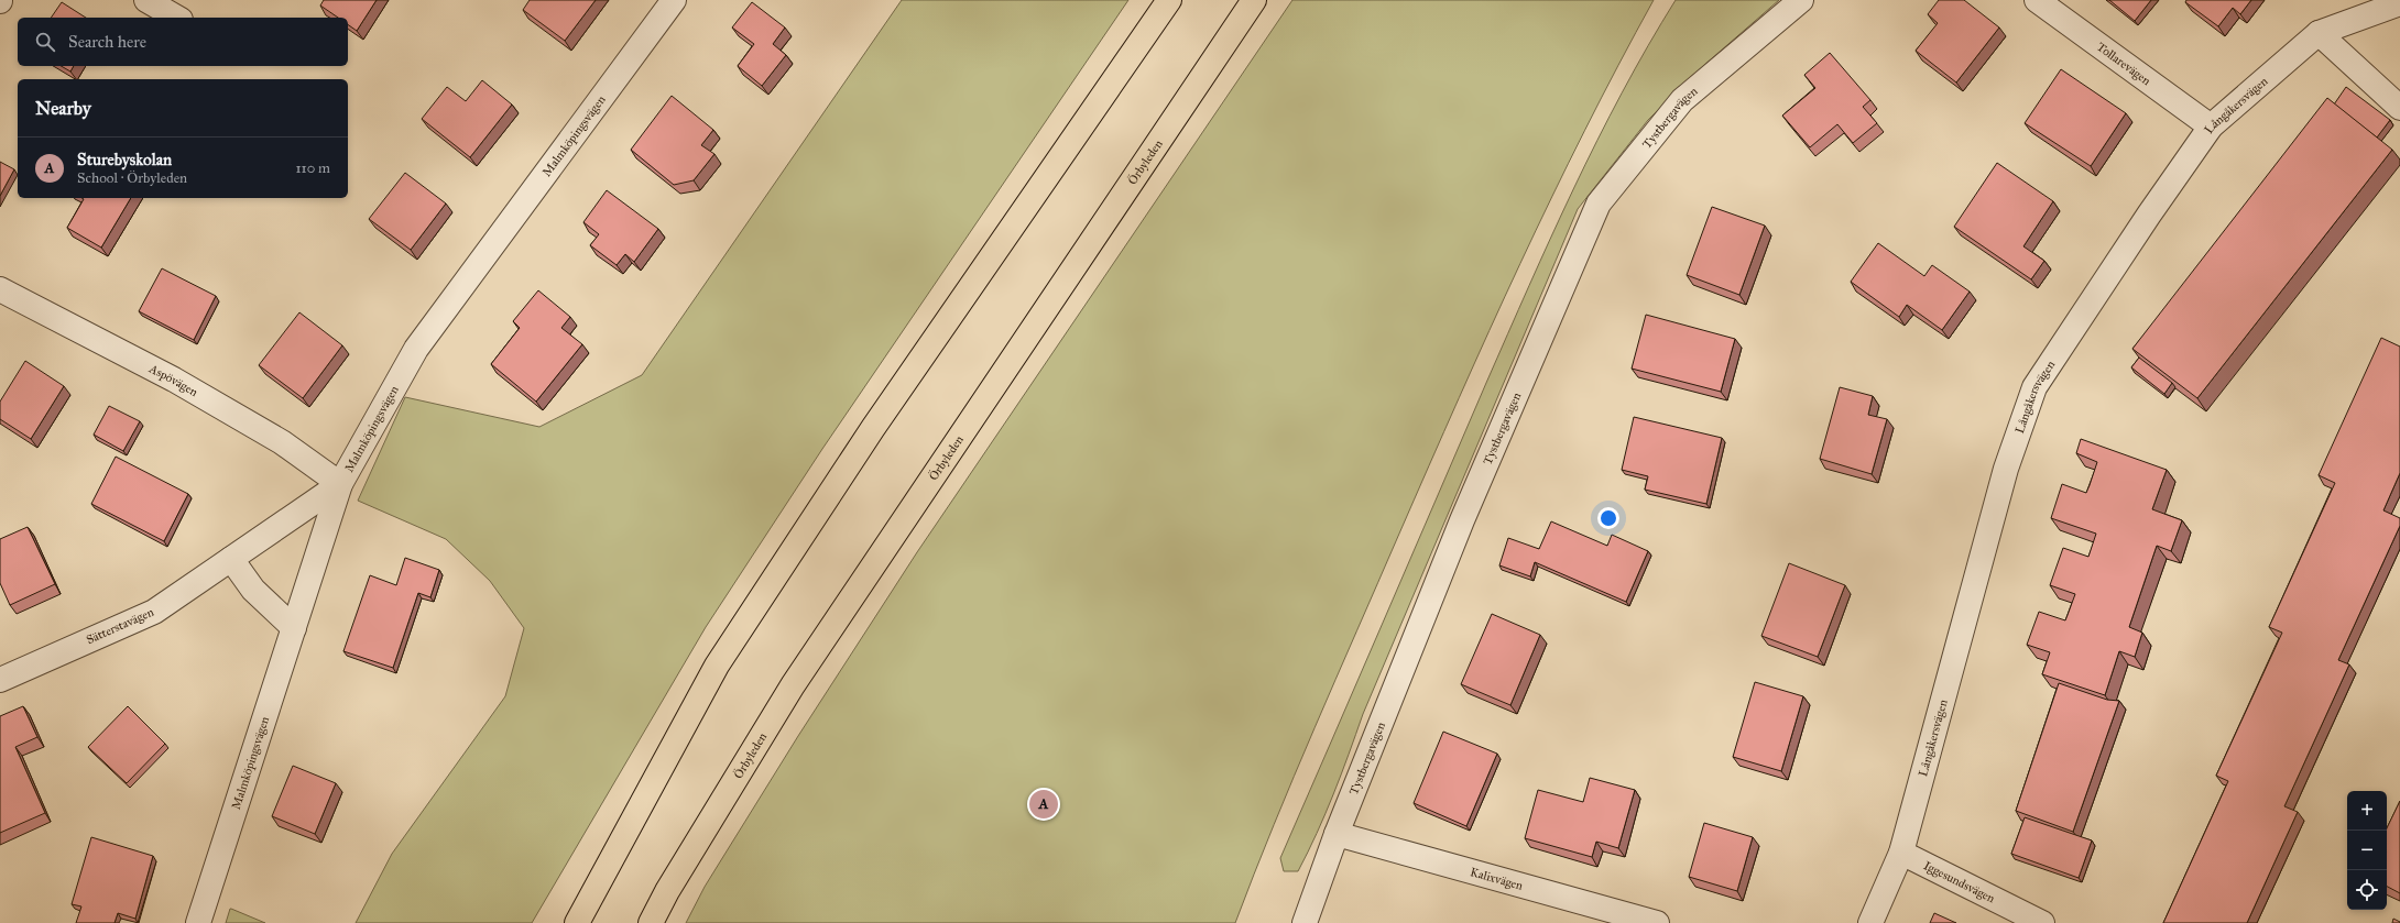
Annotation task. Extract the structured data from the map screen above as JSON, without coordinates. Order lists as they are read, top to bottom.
{
  "streets": {
    "main road": ["Örbyleden"],
    "street": [
      "Tollarevägen",
      "Långåkersvägen",
      "Tystbergavägen",
      "Malmköpingsvägen",
      "Aspövägen",
      "Sätterstavägen",
      "Kalixvägen",
      "Iggesundsvägen"
    ]
  },
  "crossings": [
    ["Tollarevägen", "Långåkersvägen"],
    ["Långåkersvägen", "Iggesundsvägen"],
    ["Tystbergavägen", "Kalixvägen"],
    ["Malmköpingsvägen", "Aspövägen"],
    ["Malmköpingsvägen", "Sätterstavägen"],
    ["Aspövägen", "Sätterstavägen"]
  ],
  "page": {
    "search": "Search here",
    "heading": "Nearby",
    "list": [
      {
        "mark": "A",
        "name": "Sturebyskolan",
        "note": "School · Örbyleden",
        "value": "110 m"
      }
    ],
    "pins": "A",
    "map_buttons": ["+", "−"]
  }
}
